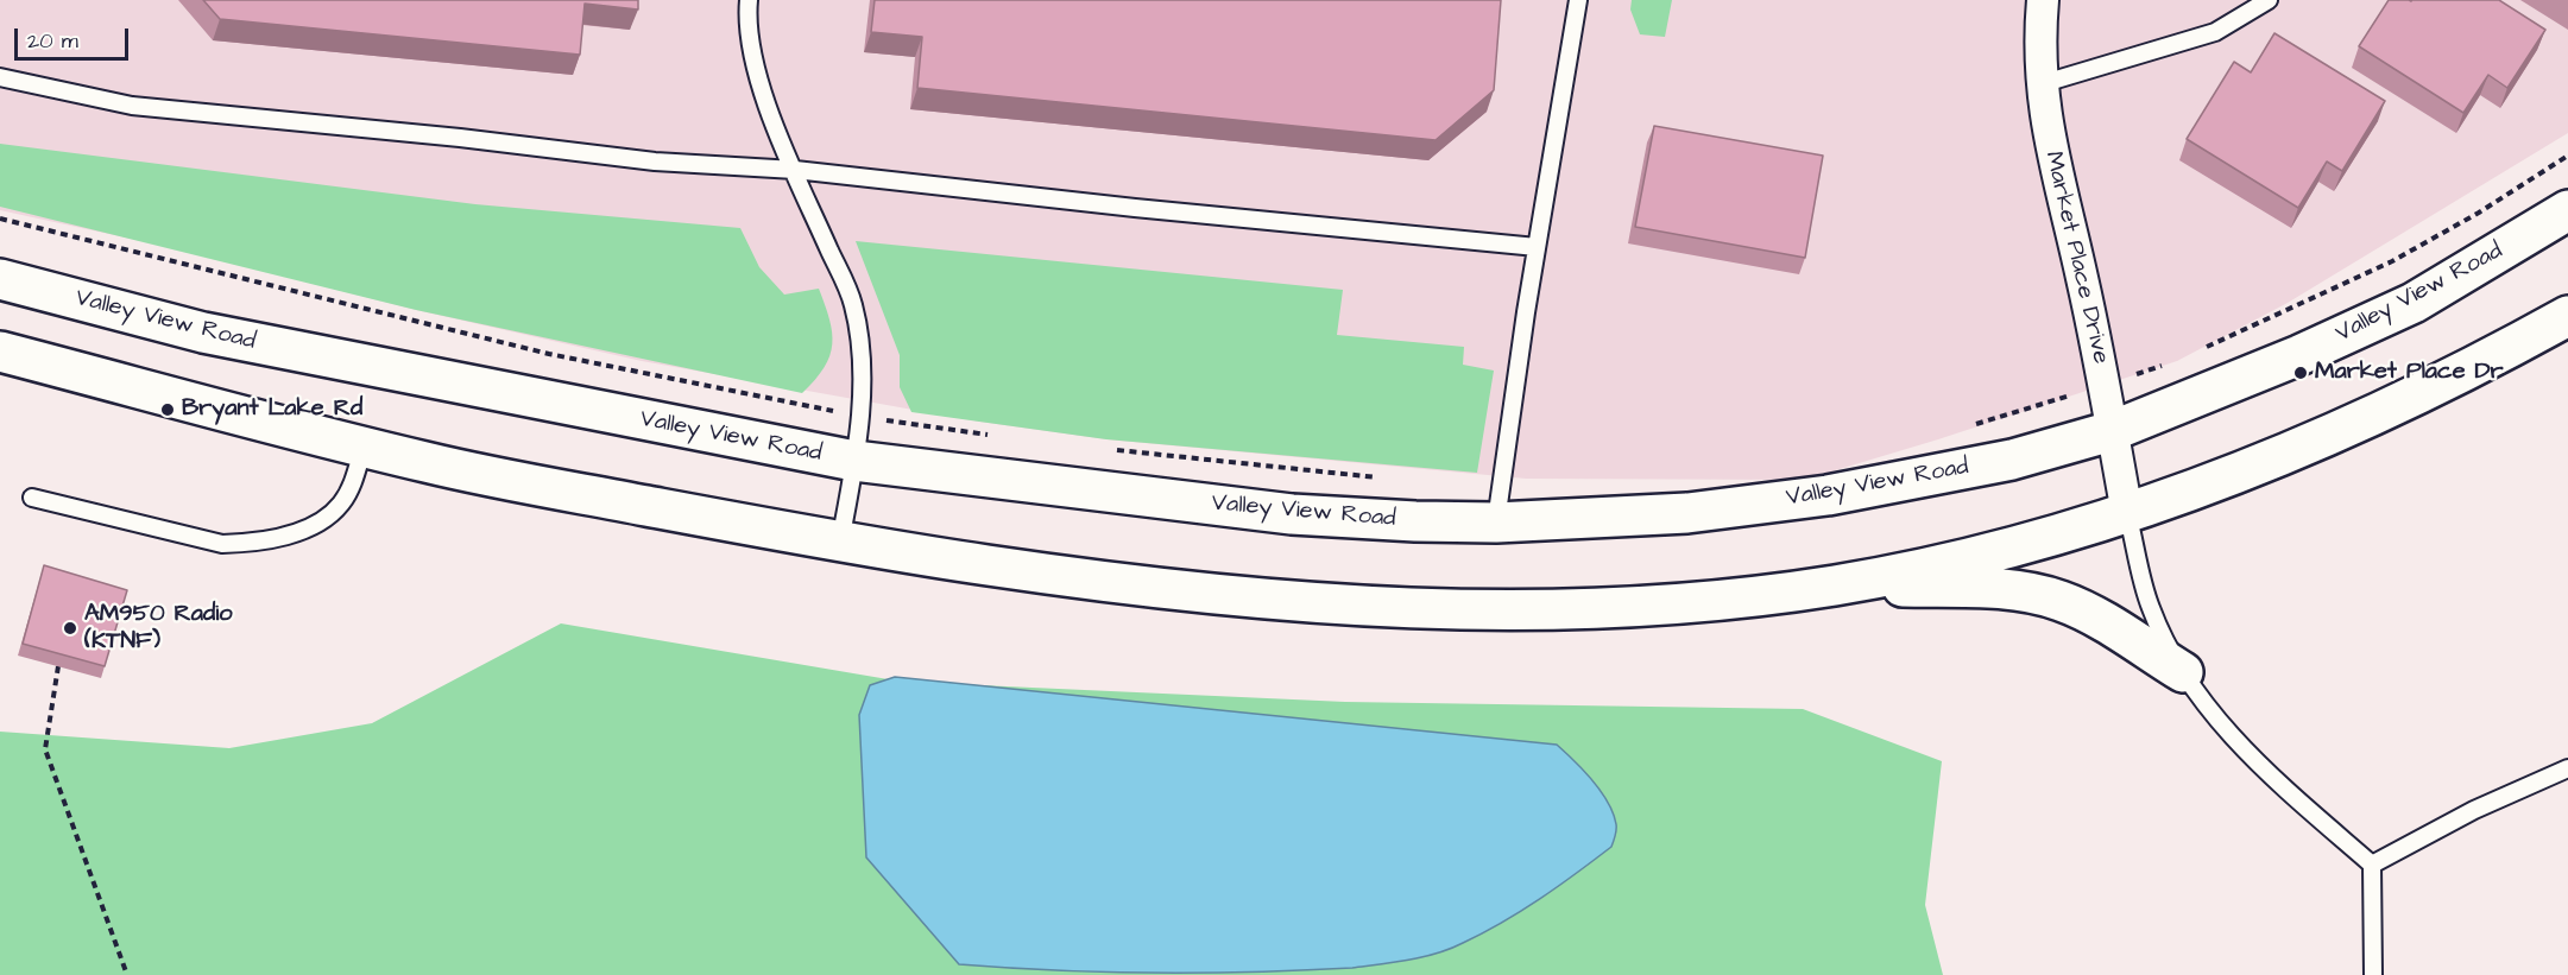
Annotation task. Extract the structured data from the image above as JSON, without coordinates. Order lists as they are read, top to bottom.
{
  "streets": {
    "main road": ["Valley View Road"],
    "street": ["Market Place Drive"]
  },
  "crossings": [
    ["Market Place Drive", "Valley View Road"]
  ],
  "places": ["Market Place Dr", "Bryant Lake Rd", "AM950 Radio (KTNF)"],
  "scale_bar": "20 m"
}
